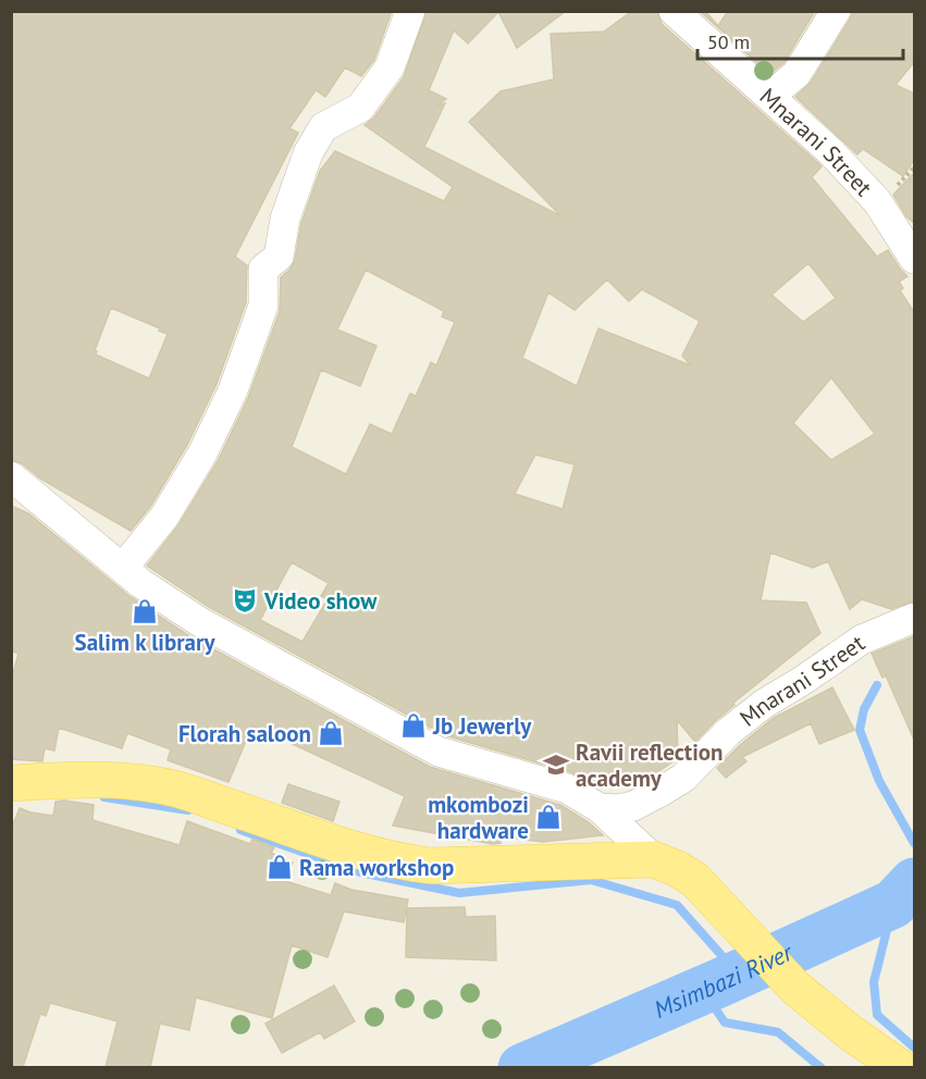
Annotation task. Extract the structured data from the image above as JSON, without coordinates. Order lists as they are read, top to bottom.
{
  "streets": {
    "street": ["Mnarani Street"]
  },
  "water": ["Msimbazi River"],
  "places": {
    "theatre": ["Video show"],
    "shop": [
      "Salim k library",
      "Jb Jewerly",
      "Florah saloon",
      "mkombozi hardware",
      "Rama workshop"
    ],
    "school or university": ["Ravii reflection academy"]
  },
  "scale_bar": "50 m"
}
